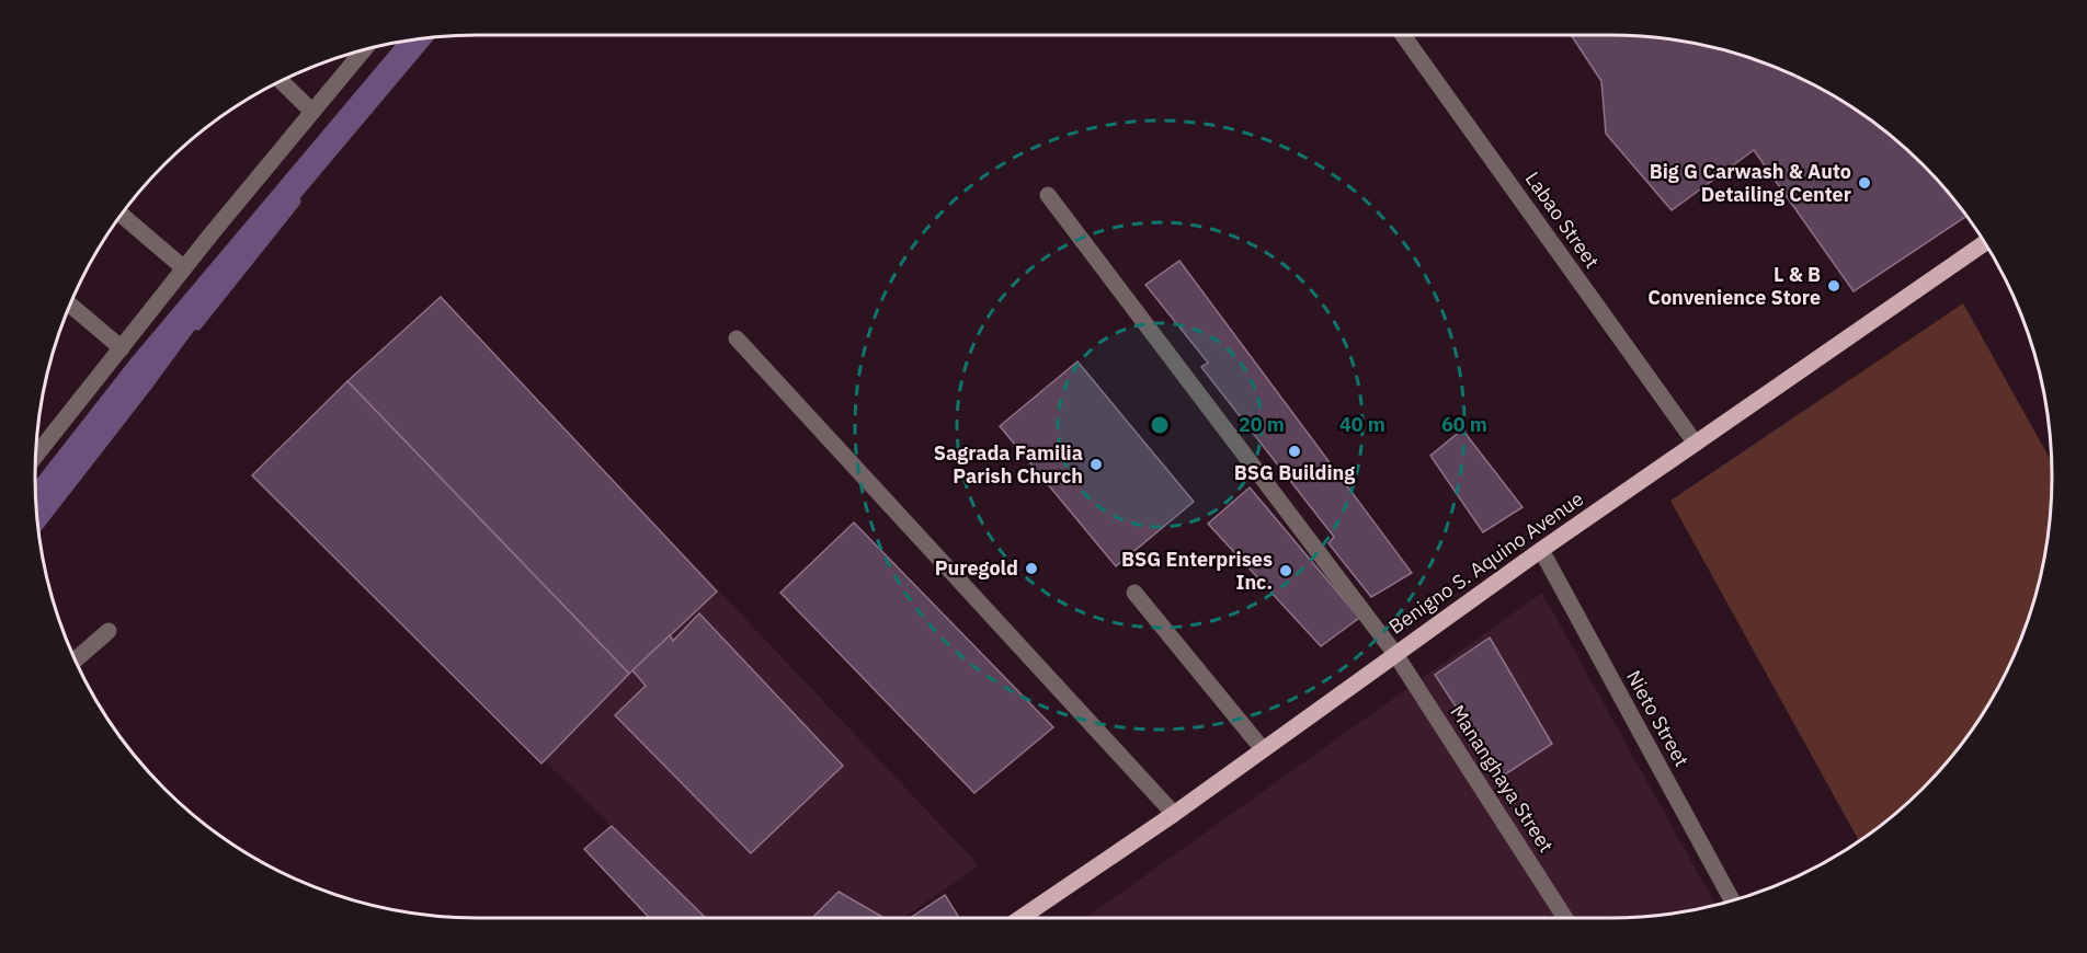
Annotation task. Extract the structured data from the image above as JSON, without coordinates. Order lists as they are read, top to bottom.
{
  "streets": {
    "main road": ["Benigno S. Aquino Avenue"],
    "street": ["Labao Street", "Nieto Street", "Mananghaya Street"]
  },
  "crossings": [
    ["Labao Street", "Benigno S. Aquino Avenue"],
    ["Benigno S. Aquino Avenue", "Nieto Street"],
    ["Benigno S. Aquino Avenue", "Mananghaya Street"]
  ],
  "places": [
    "Big G Carwash & Auto Detailing Center",
    "L & B Convenience Store",
    "BSG Building",
    "Sagrada Familia Parish Church",
    "Puregold",
    "BSG Enterprises Inc."
  ],
  "rings": ["20 m", "40 m", "60 m"]
}
